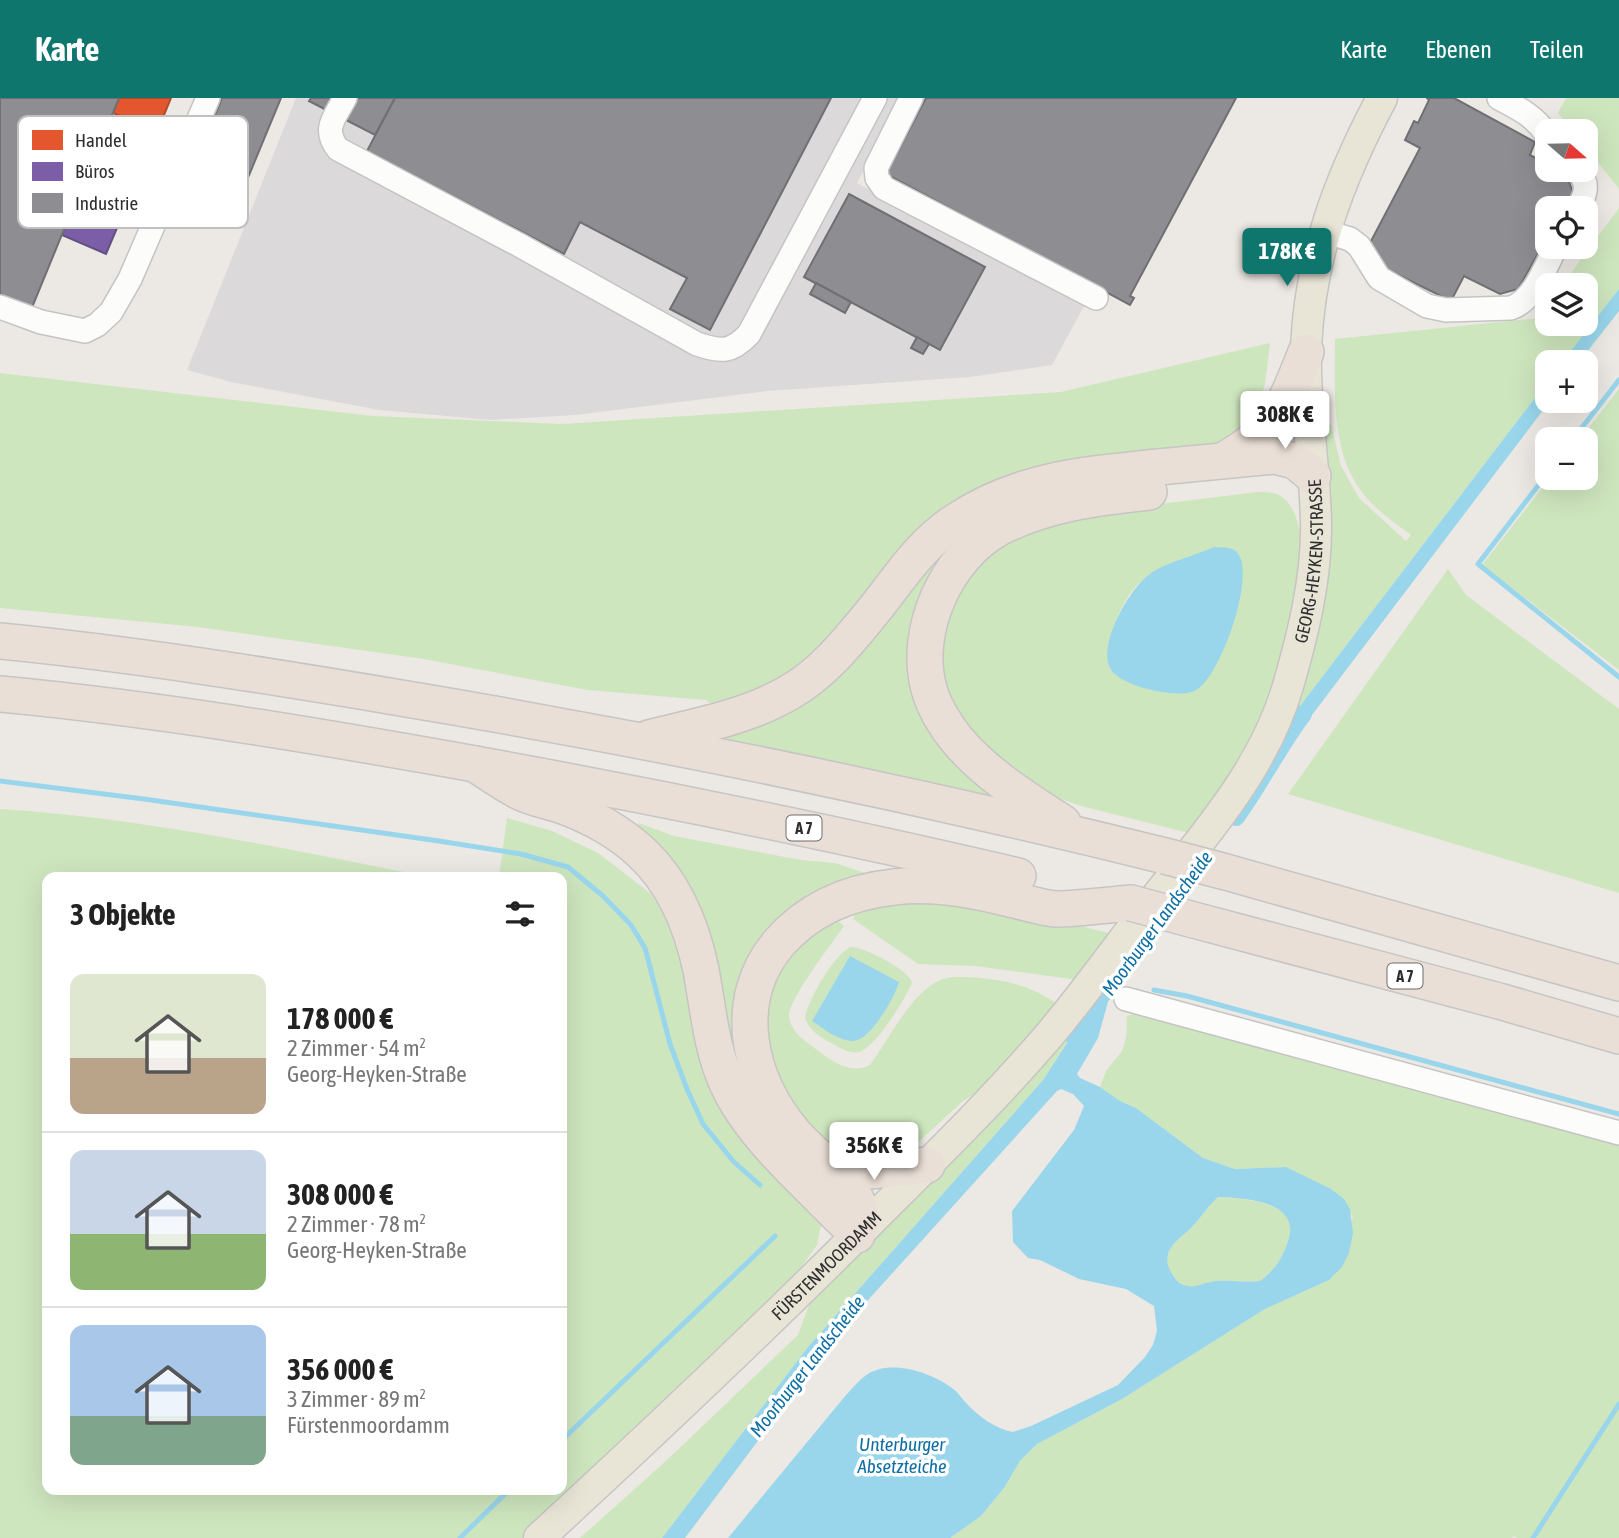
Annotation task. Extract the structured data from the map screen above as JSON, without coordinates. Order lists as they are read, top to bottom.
{
  "streets": {
    "highway": ["A 7"],
    "main road": ["GEORG-HEYKEN-STRASSE", "FÜRSTENMOORDAMM"]
  },
  "crossings": [
    ["GEORG-HEYKEN-STRASSE", "FÜRSTENMOORDAMM"]
  ],
  "water": ["Moorburger Landscheide", "Unterburger Absetzteiche"],
  "legend": ["Handel", "Büros", "Industrie"],
  "north": "right",
  "page": {
    "header": "Karte",
    "nav": ["Karte", "Ebenen", "Teilen"],
    "map_buttons": ["+", "−"],
    "price": ["178K €", "308K €", "356K €"],
    "heading": "3 Objekte",
    "list": [
      {
        "name": "178 000 €",
        "note": "2 Zimmer · 54 m² · Georg-Heyken-Straße"
      },
      {
        "name": "308 000 €",
        "note": "2 Zimmer · 78 m² · Georg-Heyken-Straße"
      },
      {
        "name": "356 000 €",
        "note": "3 Zimmer · 89 m² · Fürstenmoordamm"
      }
    ]
  }
}
